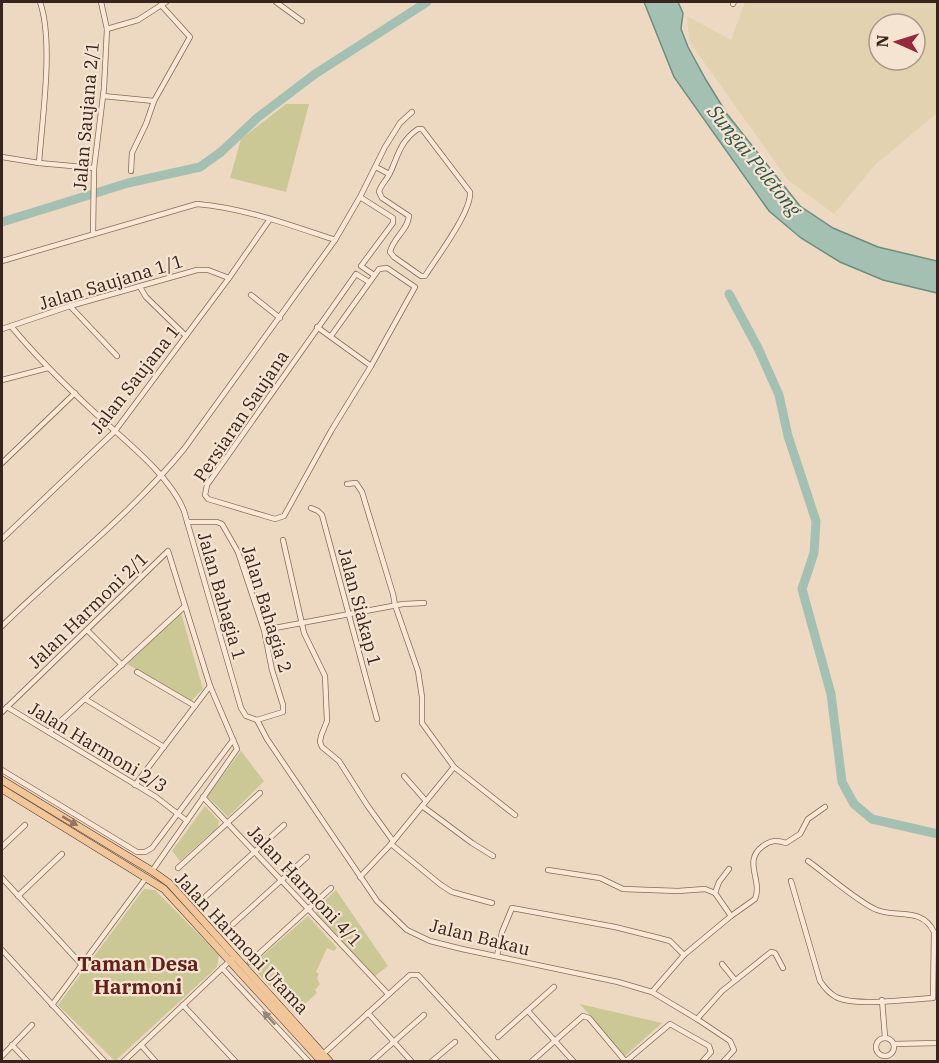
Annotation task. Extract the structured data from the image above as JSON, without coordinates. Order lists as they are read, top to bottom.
{
  "streets": {
    "main road": ["Jalan Harmoni Utama"],
    "street": [
      "Jalan Saujana 2/1",
      "Jalan Saujana 1/1",
      "Jalan Saujana 1",
      "Persiaran Saujana",
      "Jalan Bahagia 1",
      "Jalan Siakap 1",
      "Jalan Bahagia 2",
      "Jalan Harmoni 2/1",
      "Jalan Harmoni 2/3",
      "Jalan Harmoni 4/1",
      "Jalan Bakau"
    ]
  },
  "crossings": [
    ["Jalan Saujana 1/1", "Jalan Saujana 1"],
    ["Jalan Saujana 1/1", "Jalan Bahagia 1"],
    ["Jalan Saujana 1", "Jalan Bahagia 1"],
    ["Persiaran Saujana", "Jalan Bahagia 1"],
    ["Jalan Bahagia 1", "Jalan Bahagia 2"],
    ["Jalan Bahagia 1", "Jalan Bakau"],
    ["Jalan Bahagia 2", "Jalan Bakau"],
    ["Jalan Harmoni 2/1", "Jalan Harmoni 2/3"]
  ],
  "districts": ["Taman Desa Harmoni"],
  "water": ["Sungai Peletong"],
  "north": "left"
}
